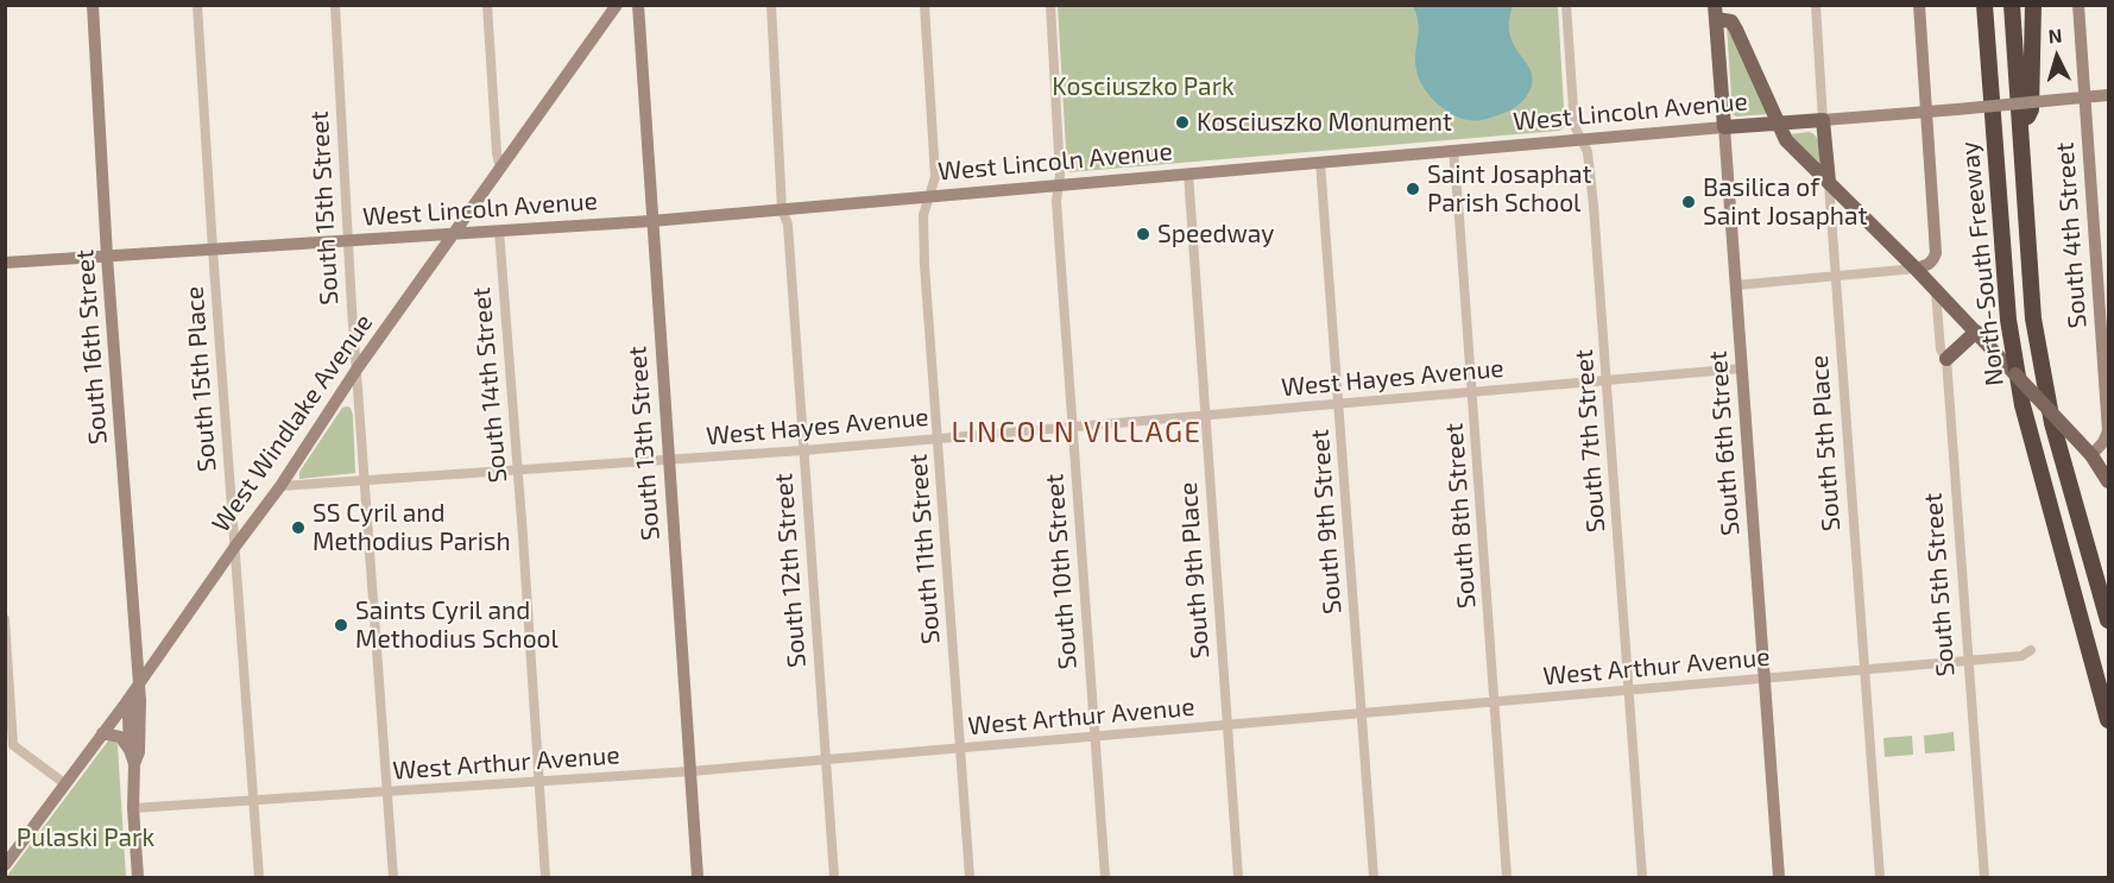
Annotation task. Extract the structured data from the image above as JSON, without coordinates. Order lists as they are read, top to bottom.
{
  "streets": {
    "highway": ["North-South Freeway"],
    "main road": ["West Lincoln Avenue", "South 6th Street", "South 5th Place"],
    "street": [
      "South 15th Street",
      "South 4th Street",
      "South 16th Street",
      "West Hayes Avenue",
      "South 15th Place",
      "South 14th Street",
      "West Windlake Avenue",
      "South 7th Street",
      "South 13th Street",
      "South 8th Street",
      "South 9th Street",
      "South 11th Street",
      "South 12th Street",
      "South 9th Place",
      "South 10th Street",
      "South 5th Street",
      "West Arthur Avenue"
    ]
  },
  "crossings": [
    ["West Lincoln Avenue", "South 15th Street"],
    ["West Lincoln Avenue", "South 4th Street"],
    ["West Lincoln Avenue", "South 16th Street"],
    ["West Lincoln Avenue", "South 15th Place"],
    ["West Lincoln Avenue", "South 14th Street"],
    ["West Lincoln Avenue", "West Windlake Avenue"],
    ["West Lincoln Avenue", "South 7th Street"],
    ["West Lincoln Avenue", "South 13th Street"],
    ["West Lincoln Avenue", "South 6th Street"],
    ["West Lincoln Avenue", "South 5th Place"],
    ["West Lincoln Avenue", "South 8th Street"],
    ["West Lincoln Avenue", "South 9th Street"],
    ["West Lincoln Avenue", "South 11th Street"],
    ["West Lincoln Avenue", "South 12th Street"],
    ["West Lincoln Avenue", "South 9th Place"],
    ["West Lincoln Avenue", "South 10th Street"],
    ["South 15th Street", "West Hayes Avenue"],
    ["South 15th Street", "West Windlake Avenue"],
    ["South 15th Street", "West Arthur Avenue"],
    ["South 16th Street", "West Windlake Avenue"],
    ["South 16th Street", "West Arthur Avenue"],
    ["West Hayes Avenue", "South 14th Street"],
    ["West Hayes Avenue", "West Windlake Avenue"],
    ["West Hayes Avenue", "South 7th Street"],
    ["West Hayes Avenue", "South 13th Street"],
    ["West Hayes Avenue", "South 6th Street"],
    ["West Hayes Avenue", "South 8th Street"],
    ["West Hayes Avenue", "South 9th Street"],
    ["West Hayes Avenue", "South 11th Street"],
    ["West Hayes Avenue", "South 12th Street"],
    ["West Hayes Avenue", "South 9th Place"],
    ["West Hayes Avenue", "South 10th Street"],
    ["South 15th Place", "West Windlake Avenue"],
    ["South 15th Place", "West Arthur Avenue"],
    ["South 14th Street", "West Arthur Avenue"],
    ["South 7th Street", "West Arthur Avenue"],
    ["South 13th Street", "West Arthur Avenue"],
    ["South 6th Street", "West Arthur Avenue"],
    ["South 5th Place", "West Arthur Avenue"],
    ["South 8th Street", "West Arthur Avenue"],
    ["South 9th Street", "West Arthur Avenue"],
    ["South 11th Street", "West Arthur Avenue"],
    ["South 12th Street", "West Arthur Avenue"],
    ["South 9th Place", "West Arthur Avenue"],
    ["South 10th Street", "West Arthur Avenue"],
    ["South 5th Street", "West Arthur Avenue"]
  ],
  "districts": ["LINCOLN VILLAGE"],
  "parks": ["Kosciuszko Park", "Pulaski Park"],
  "places": [
    "Kosciuszko Monument",
    "Saint Josaphat Parish School",
    "Basilica of Saint Josaphat",
    "Speedway",
    "SS Cyril and Methodius Parish",
    "Saints Cyril and Methodius School"
  ],
  "north": "top"
}
